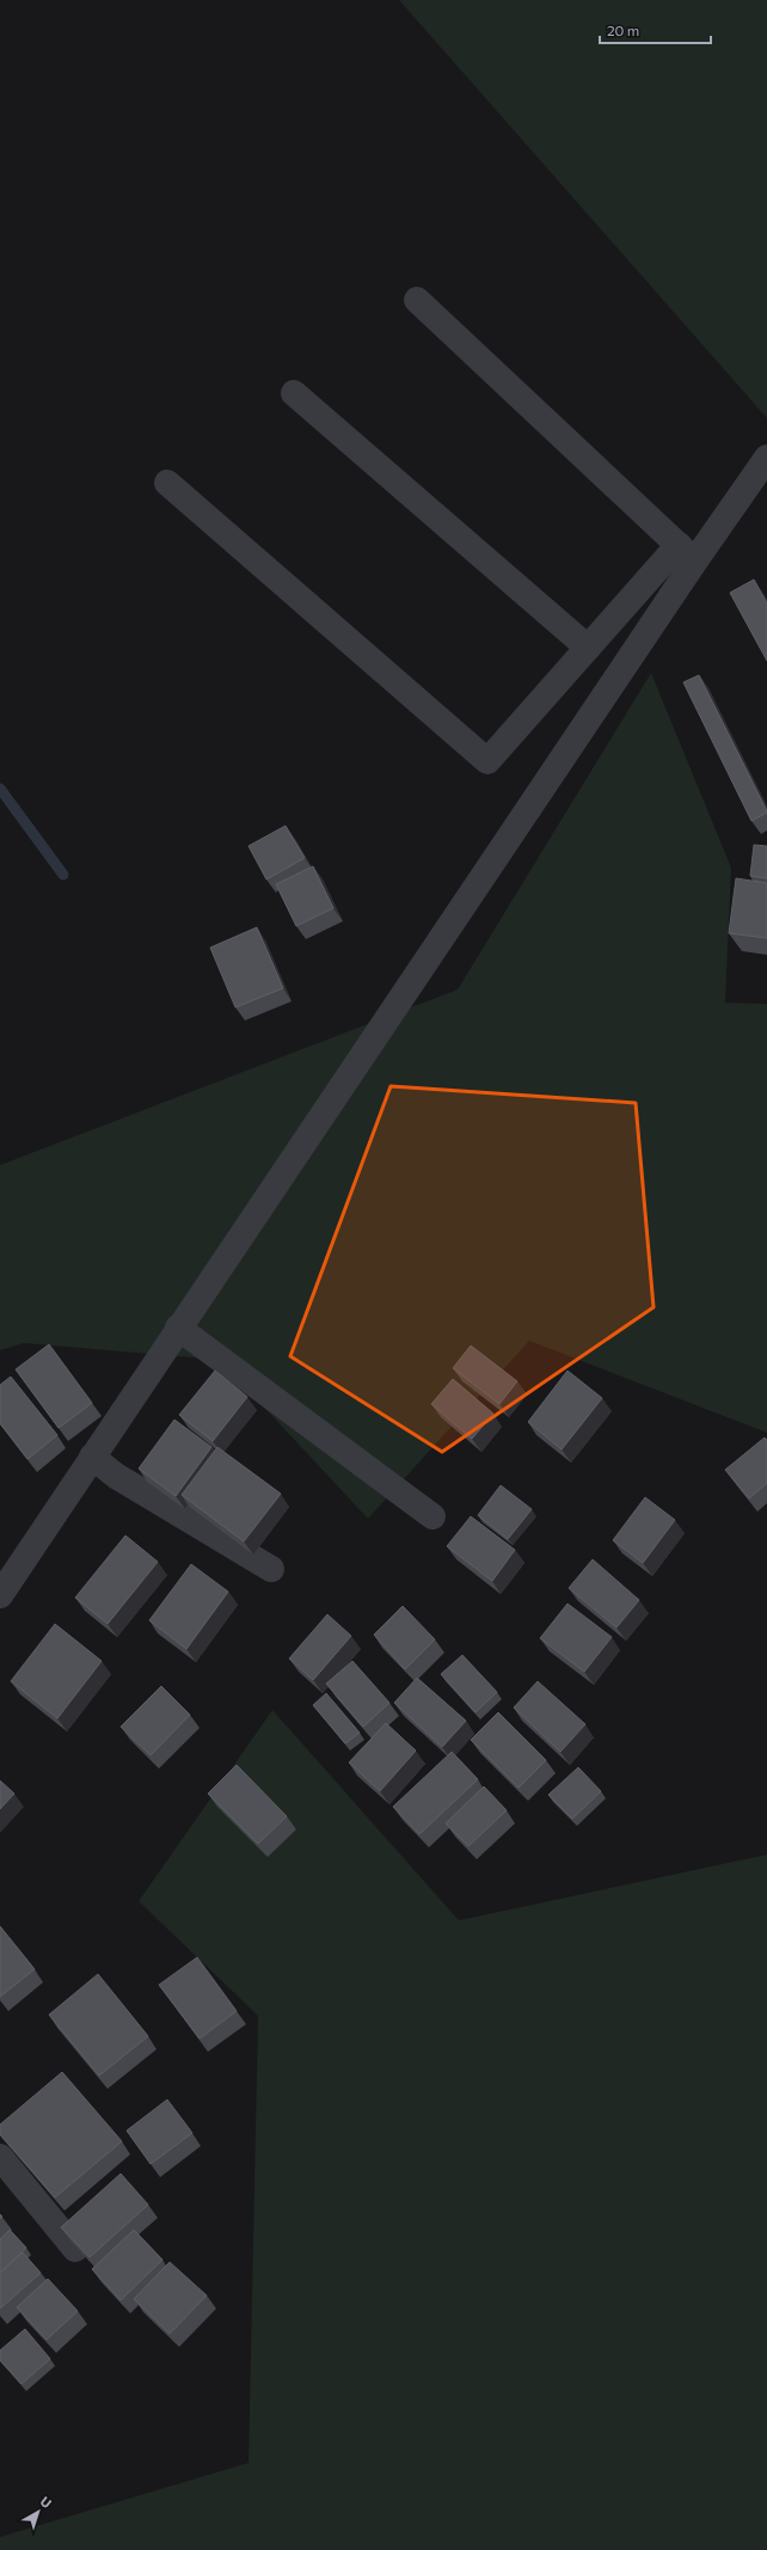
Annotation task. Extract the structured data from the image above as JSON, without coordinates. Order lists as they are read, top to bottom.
{
  "scale_bar": "20 m",
  "north": "top right"
}
